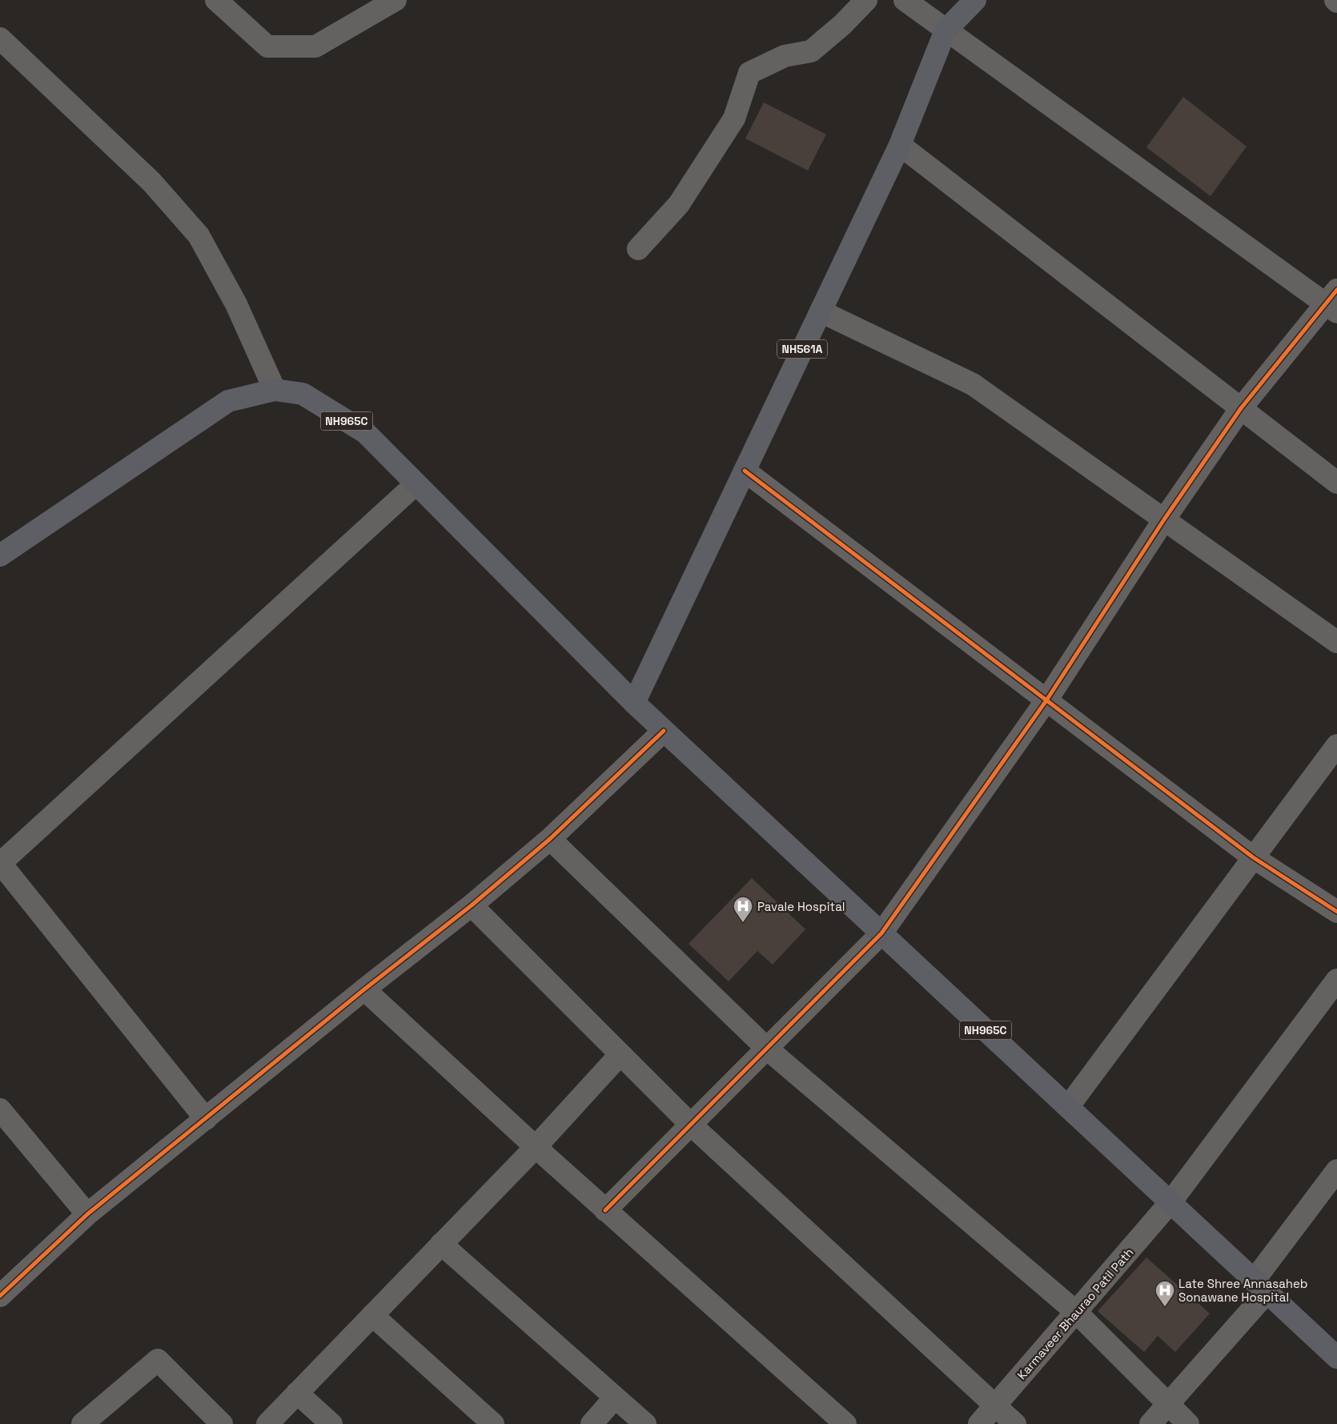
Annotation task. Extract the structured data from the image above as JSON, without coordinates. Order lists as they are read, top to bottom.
{
  "streets": {
    "highway": ["NH561A", "NH965C"],
    "street": ["Karmaveer Bhaurao Patil Path"]
  },
  "crossings": [
    ["NH561A", "NH965C"],
    ["NH965C", "Karmaveer Bhaurao Patil Path"]
  ],
  "places": {
    "hospital": ["Pavale Hospital", "Late Shree Annasaheb Sonawane Hospital"]
  }
}
